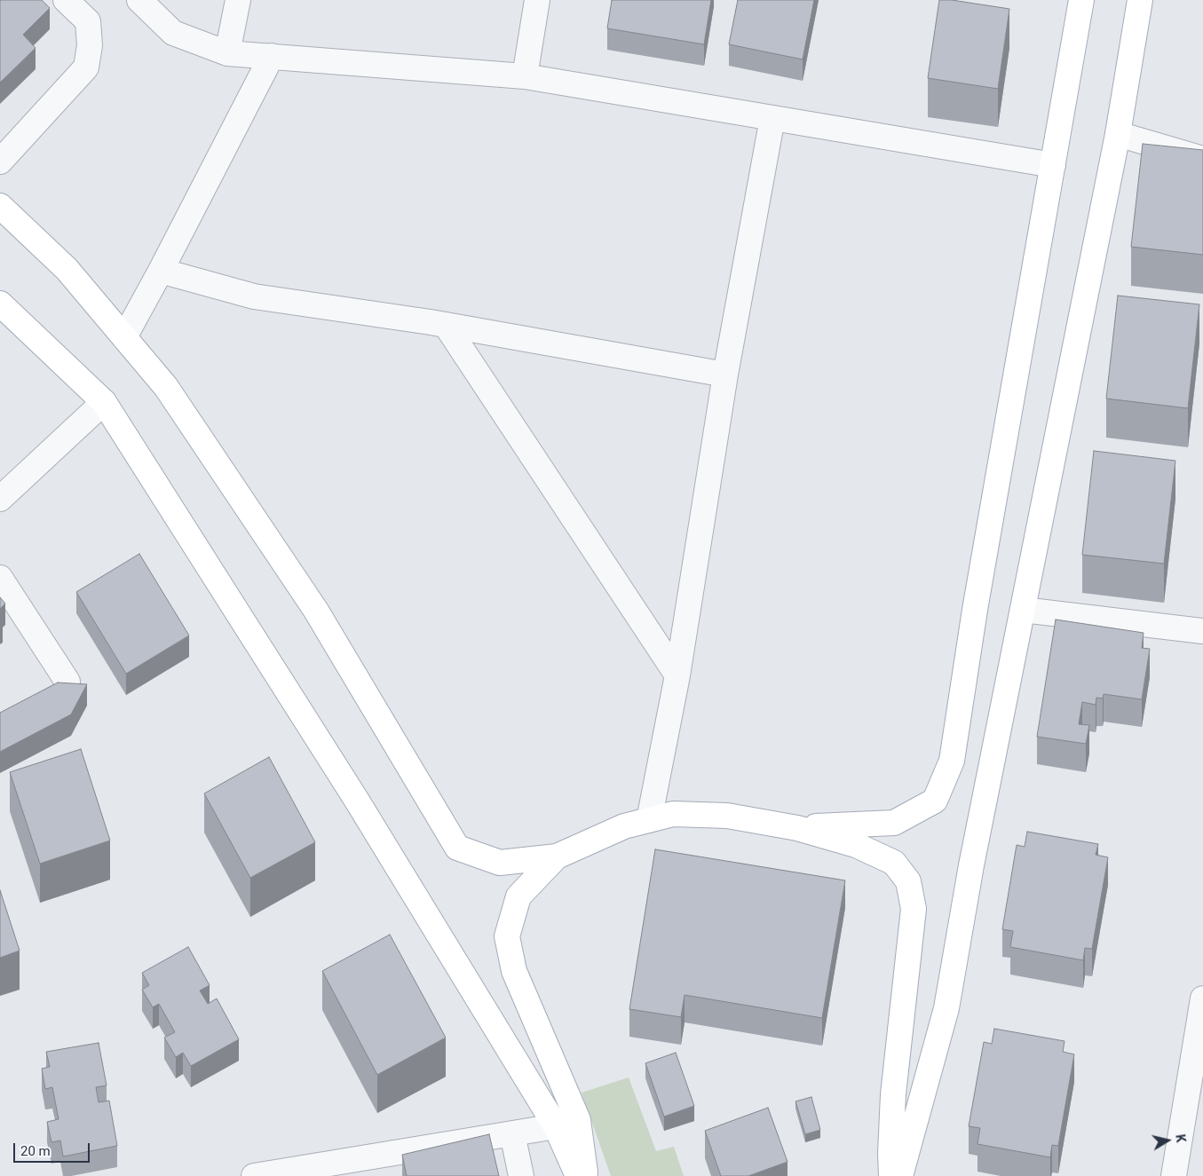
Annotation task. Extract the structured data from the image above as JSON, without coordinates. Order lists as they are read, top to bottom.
{
  "scale_bar": "20 m",
  "north": "right"
}
